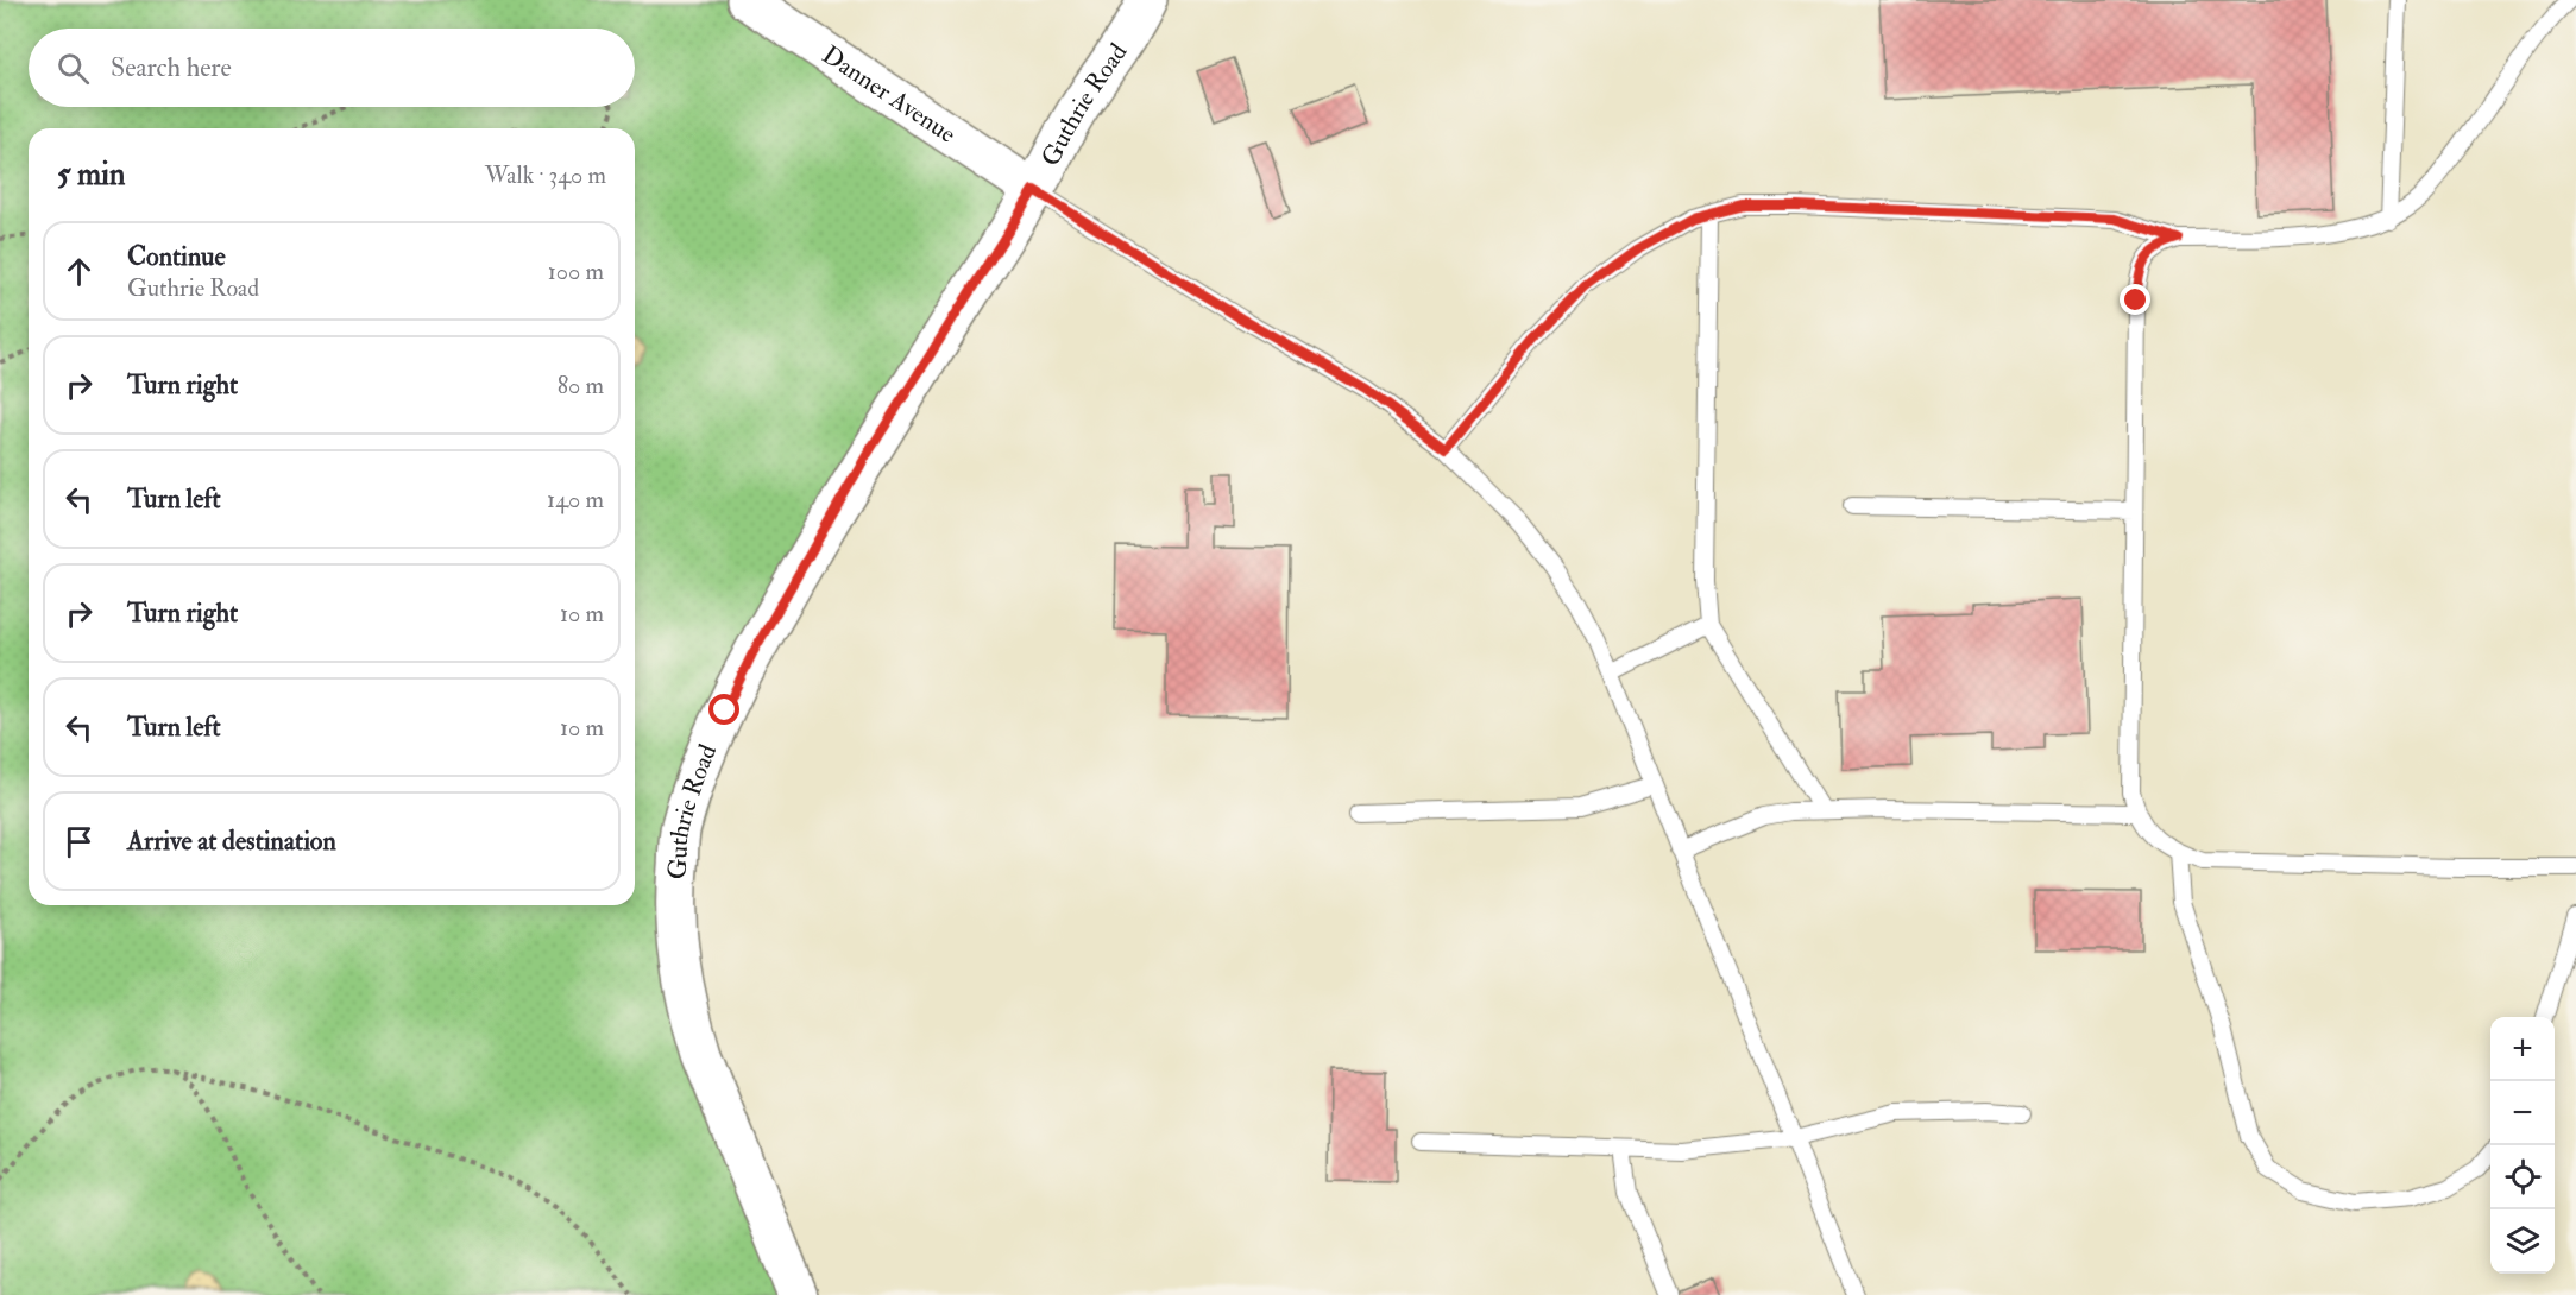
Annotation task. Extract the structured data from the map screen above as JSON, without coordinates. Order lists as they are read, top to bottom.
{
  "streets": {
    "street": ["Danner Avenue", "Guthrie Road"]
  },
  "crossings": [
    ["Danner Avenue", "Guthrie Road"]
  ],
  "page": {
    "search": "Search here",
    "heading": ["5 min", "Walk · 340 m"],
    "list": [
      ["Continue", "Guthrie Road", "100 m"],
      ["Turn right", "80 m"],
      ["Turn left", "140 m"],
      ["Turn right", "10 m"],
      ["Turn left", "10 m"],
      "Arrive at destination"
    ],
    "map_buttons": ["+", "−"]
  }
}
